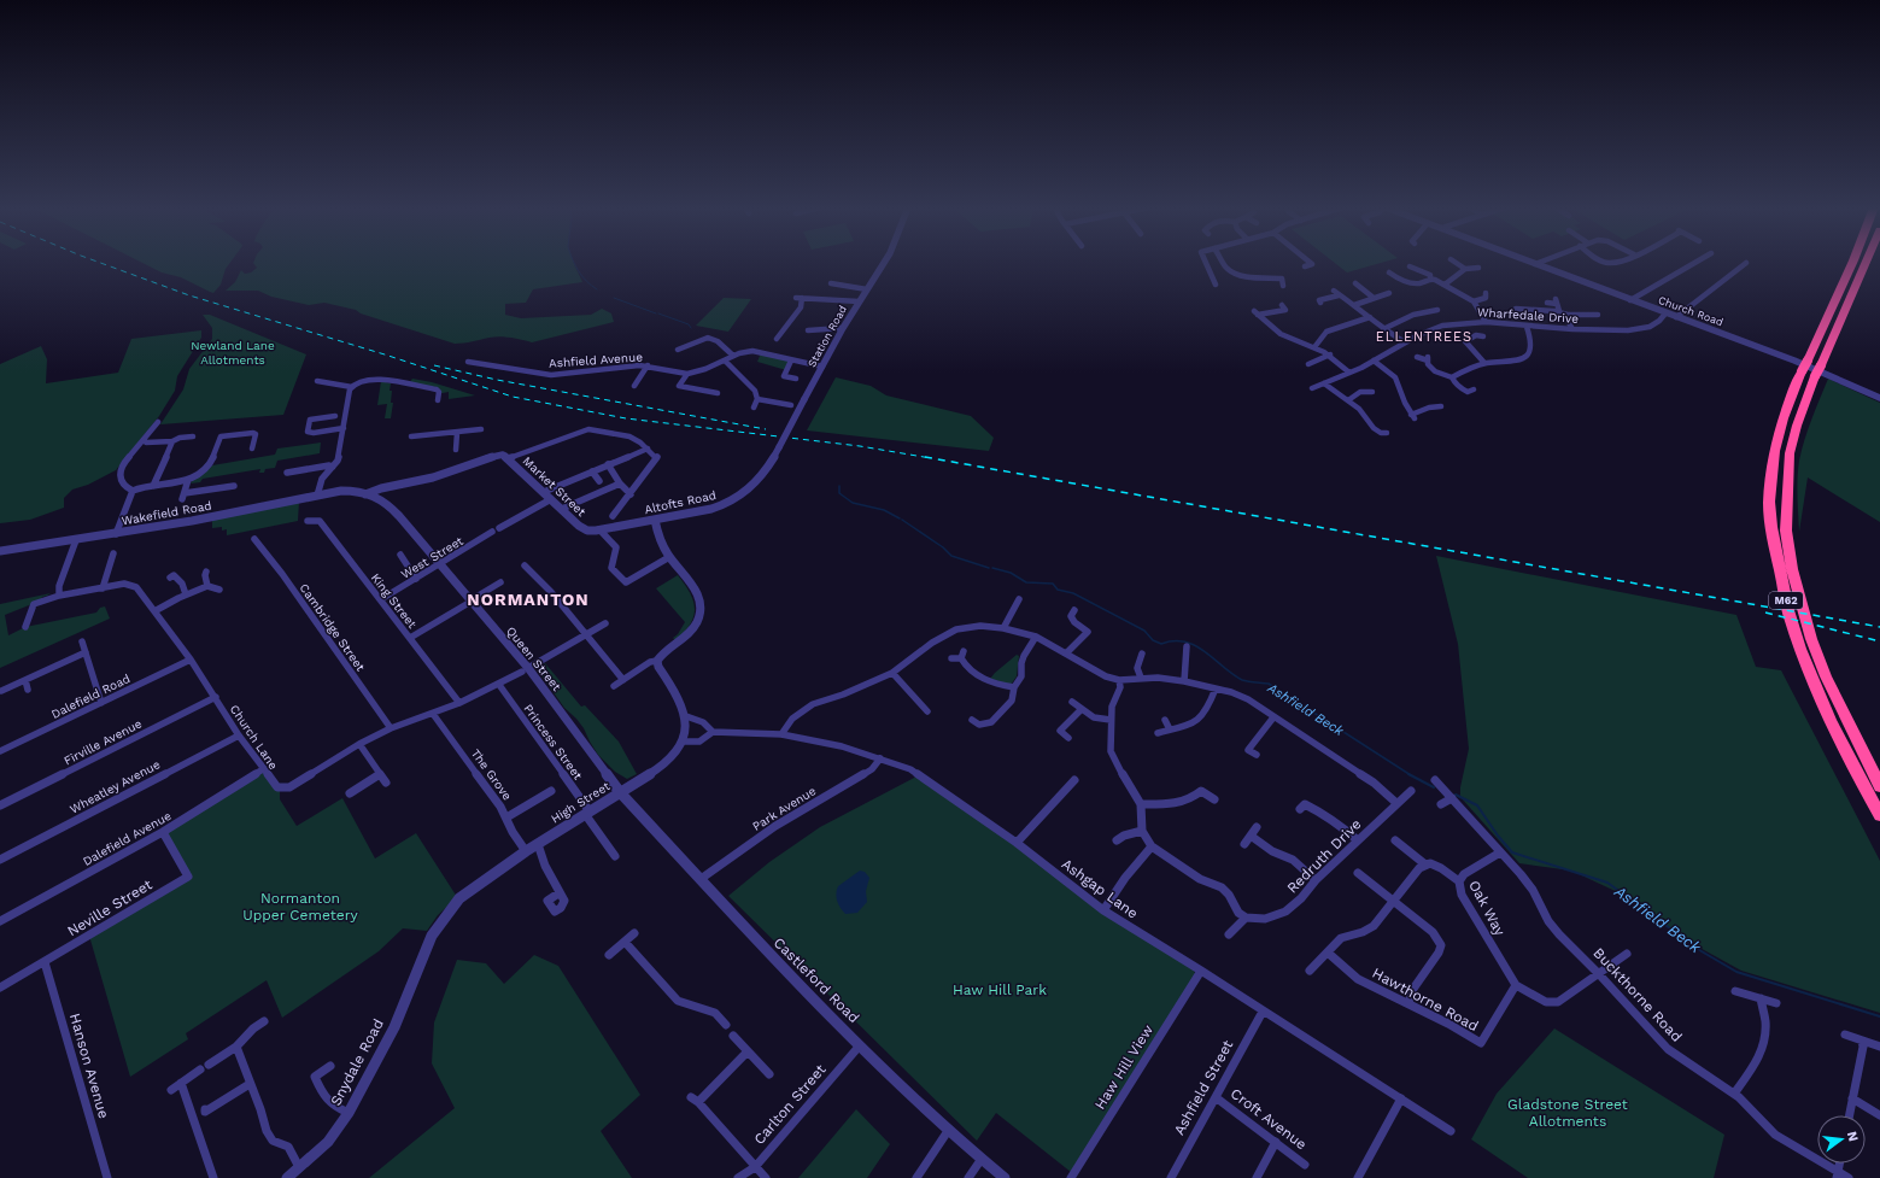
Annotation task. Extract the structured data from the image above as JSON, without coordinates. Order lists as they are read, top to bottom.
{
  "streets": {
    "highway": ["M62"],
    "street": [
      "Church Road",
      "Wharfedale Drive",
      "Station Road",
      "Ashfield Avenue",
      "Market Street",
      "Altofts Road",
      "Wakefield Road",
      "West Street",
      "King Street",
      "Cambridge Street",
      "Queen Street",
      "Dalefield Road",
      "Church Lane",
      "Firville Avenue",
      "Princess Street",
      "The Grove",
      "Wheatley Avenue",
      "High Street",
      "Park Avenue",
      "Dalefield Avenue",
      "Redruth Drive",
      "Ashgap Lane",
      "Neville Street",
      "Oak Way",
      "Castleford Road",
      "Buckthorne Road",
      "Hawthorne Road",
      "Snydale Road",
      "Hanson Avenue",
      "Haw Hill View",
      "Ashfield Street",
      "Carlton Street",
      "Croft Avenue"
    ]
  },
  "crossings": [
    ["Church Road", "Wharfedale Drive"],
    ["Station Road", "Altofts Road"],
    ["Market Street", "Altofts Road"],
    ["Wakefield Road", "Queen Street"],
    ["West Street", "King Street"],
    ["West Street", "Queen Street"],
    ["King Street", "Church Lane"],
    ["Cambridge Street", "Church Lane"],
    ["Queen Street", "Church Lane"],
    ["Queen Street", "High Street"],
    ["Queen Street", "Castleford Road"],
    ["Dalefield Road", "Church Lane"],
    ["Church Lane", "Firville Avenue"],
    ["Church Lane", "Princess Street"],
    ["Church Lane", "The Grove"],
    ["Church Lane", "Wheatley Avenue"],
    ["Church Lane", "Dalefield Avenue"],
    ["Princess Street", "High Street"],
    ["The Grove", "High Street"],
    ["High Street", "Castleford Road"],
    ["High Street", "Snydale Road"],
    ["Park Avenue", "Ashgap Lane"],
    ["Park Avenue", "Castleford Road"],
    ["Dalefield Avenue", "Neville Street"],
    ["Ashgap Lane", "Haw Hill View"],
    ["Ashgap Lane", "Ashfield Street"],
    ["Neville Street", "Hanson Avenue"],
    ["Oak Way", "Hawthorne Road"],
    ["Castleford Road", "Carlton Street"],
    ["Ashfield Street", "Croft Avenue"]
  ],
  "districts": ["ELLENTREES", "NORMANTON"],
  "water": ["Ashfield Beck"],
  "parks": [
    "Newland Lane Allotments",
    "Normanton Upper Cemetery",
    "Haw Hill Park",
    "Gladstone Street Allotments"
  ],
  "north": "right"
}
